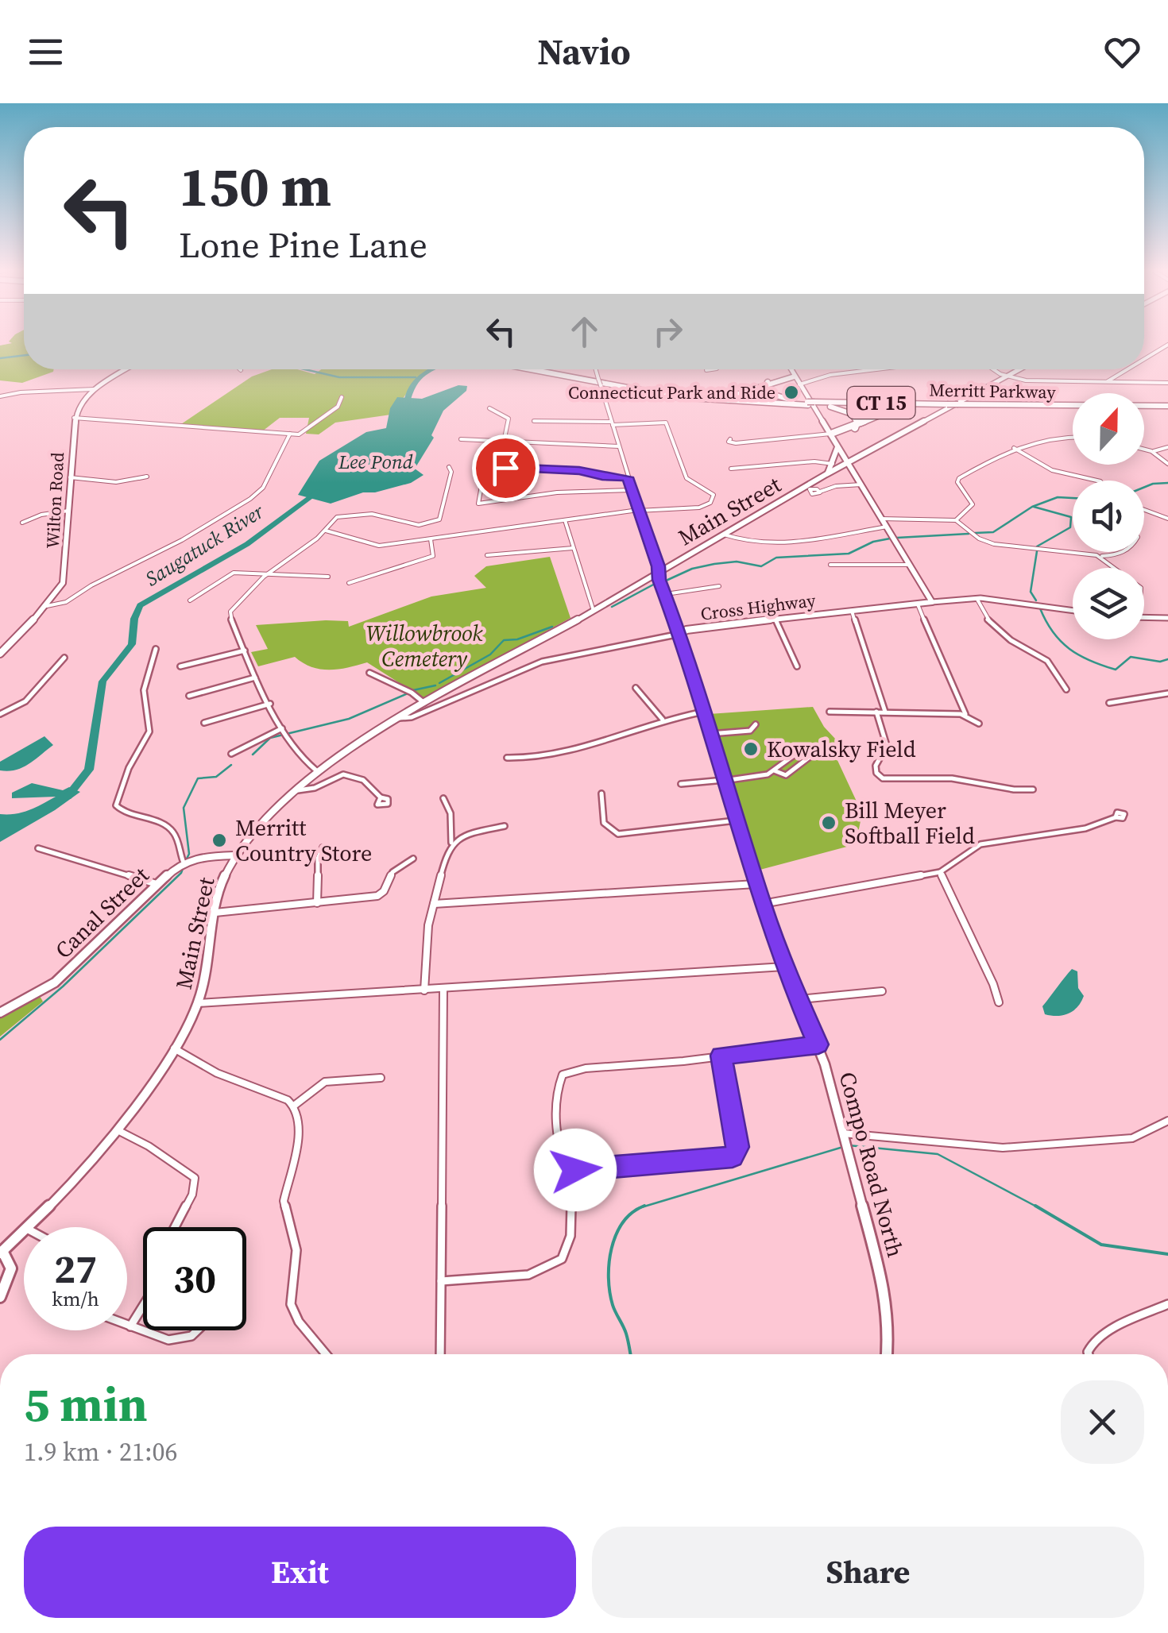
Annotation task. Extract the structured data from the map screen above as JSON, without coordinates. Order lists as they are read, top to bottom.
{
  "streets": {
    "highway": ["Merritt Parkway", "CT 15"],
    "main road": [
      "Wilton Road",
      "Main Street",
      "Cross Highway",
      "Canal Street",
      "Compo Road North"
    ]
  },
  "crossings": [
    ["Main Street", "Cross Highway"],
    ["Main Street", "Canal Street"],
    ["Main Street", "Compo Road North"],
    ["Cross Highway", "Compo Road North"]
  ],
  "water": ["Lee Pond", "Saugatuck River"],
  "parks": ["Willowbrook Cemetery"],
  "places": [
    "Connecticut Park and Ride",
    "Kowalsky Field",
    "Bill Meyer Softball Field",
    "Merritt Country Store"
  ],
  "north": "top",
  "page": {
    "header": "Navio",
    "turn": ["150 m", "Lone Pine Lane"],
    "speed": "27 km/h",
    "limit": "30",
    "heading": ["5 min", "1.9 km · 21:06"],
    "buttons": ["Exit", "Share"]
  }
}
